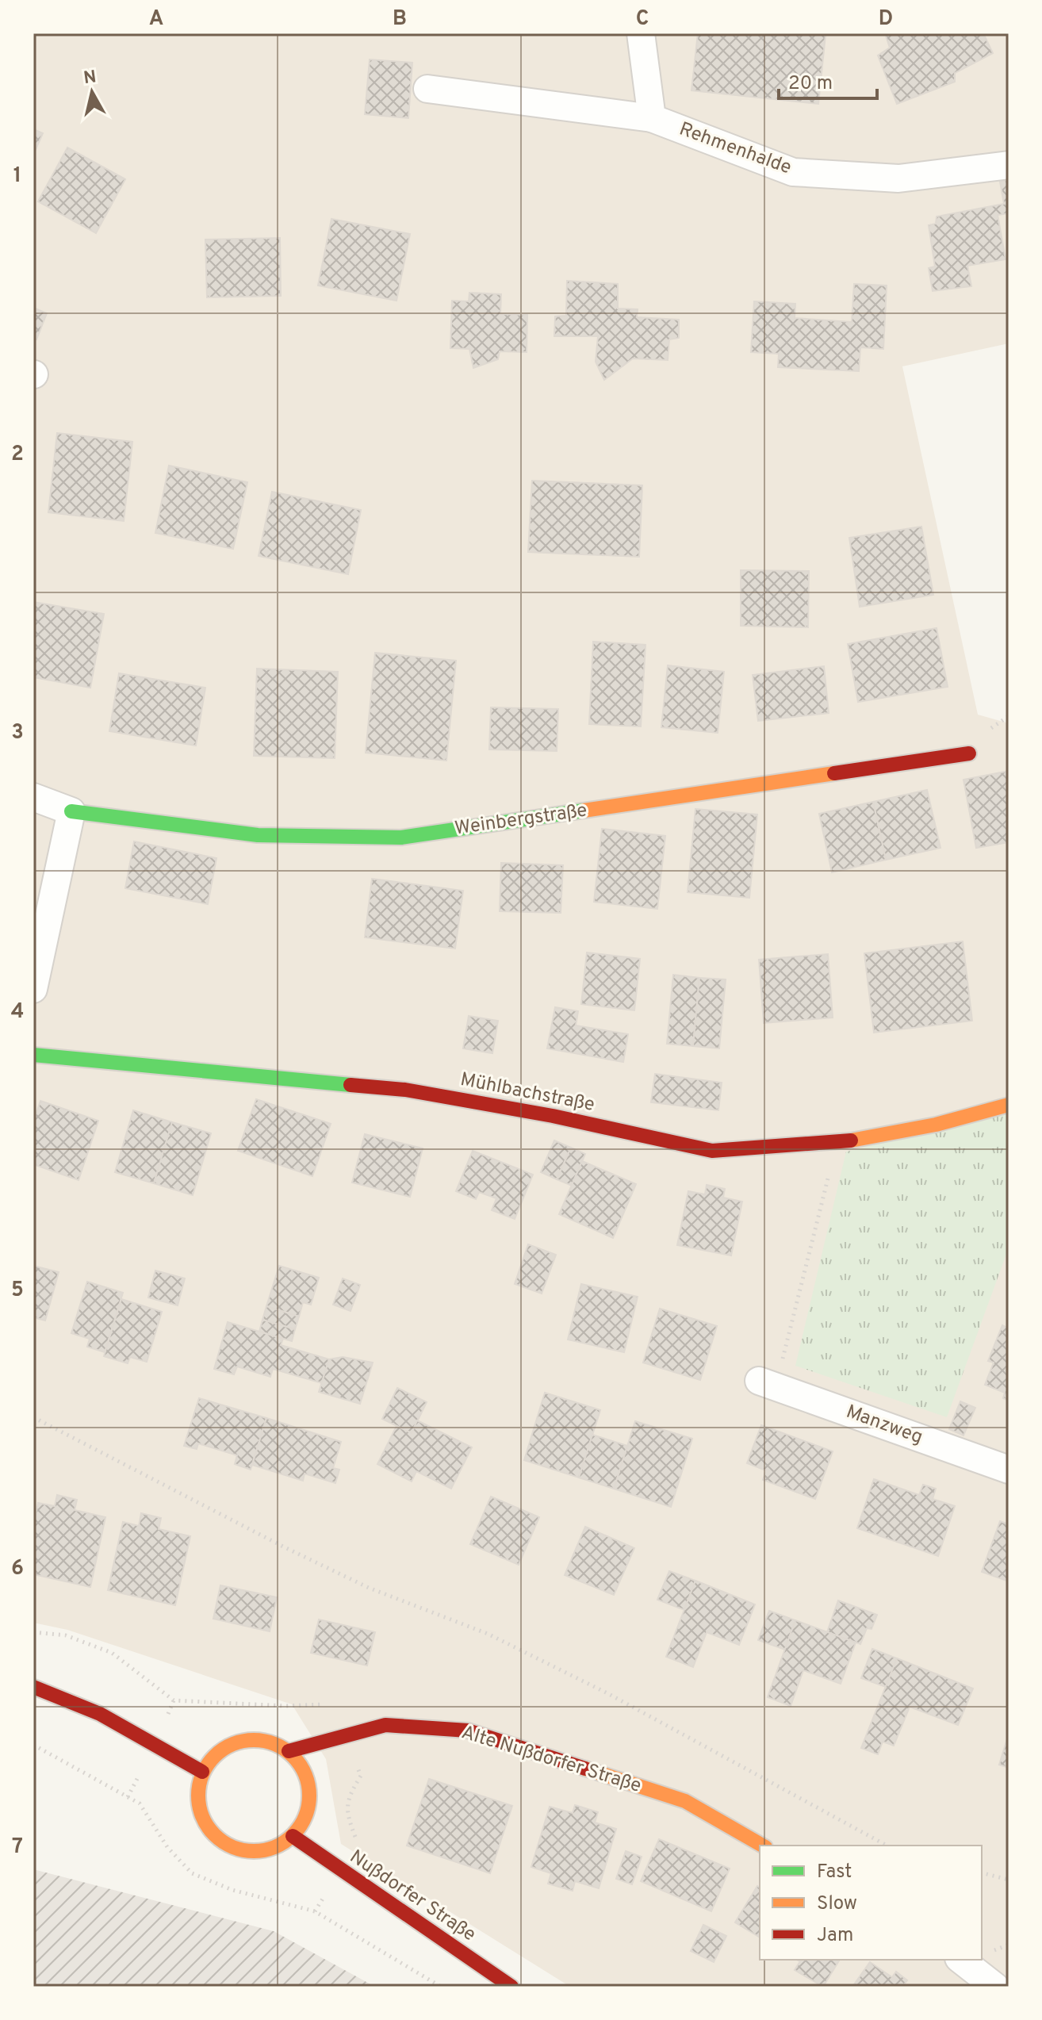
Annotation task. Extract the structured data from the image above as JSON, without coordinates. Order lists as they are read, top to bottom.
{
  "streets": {
    "street": [
      "Rehmenhalde",
      "Weinbergstraße",
      "Mühlbachstraße",
      "Manzweg",
      "Alte Nußdorfer Straße",
      "Nußdorfer Straße"
    ]
  },
  "crossings": [
    ["Alte Nußdorfer Straße", "Nußdorfer Straße"]
  ],
  "legend": ["Fast", "Slow", "Jam"],
  "scale_bar": "20 m",
  "north": "top",
  "grid": {
    "columns": [
      "A",
      "B",
      "C",
      "D"
    ],
    "rows": [
      "1",
      "2",
      "3",
      "4",
      "5",
      "6",
      "7"
    ]
  }
}
